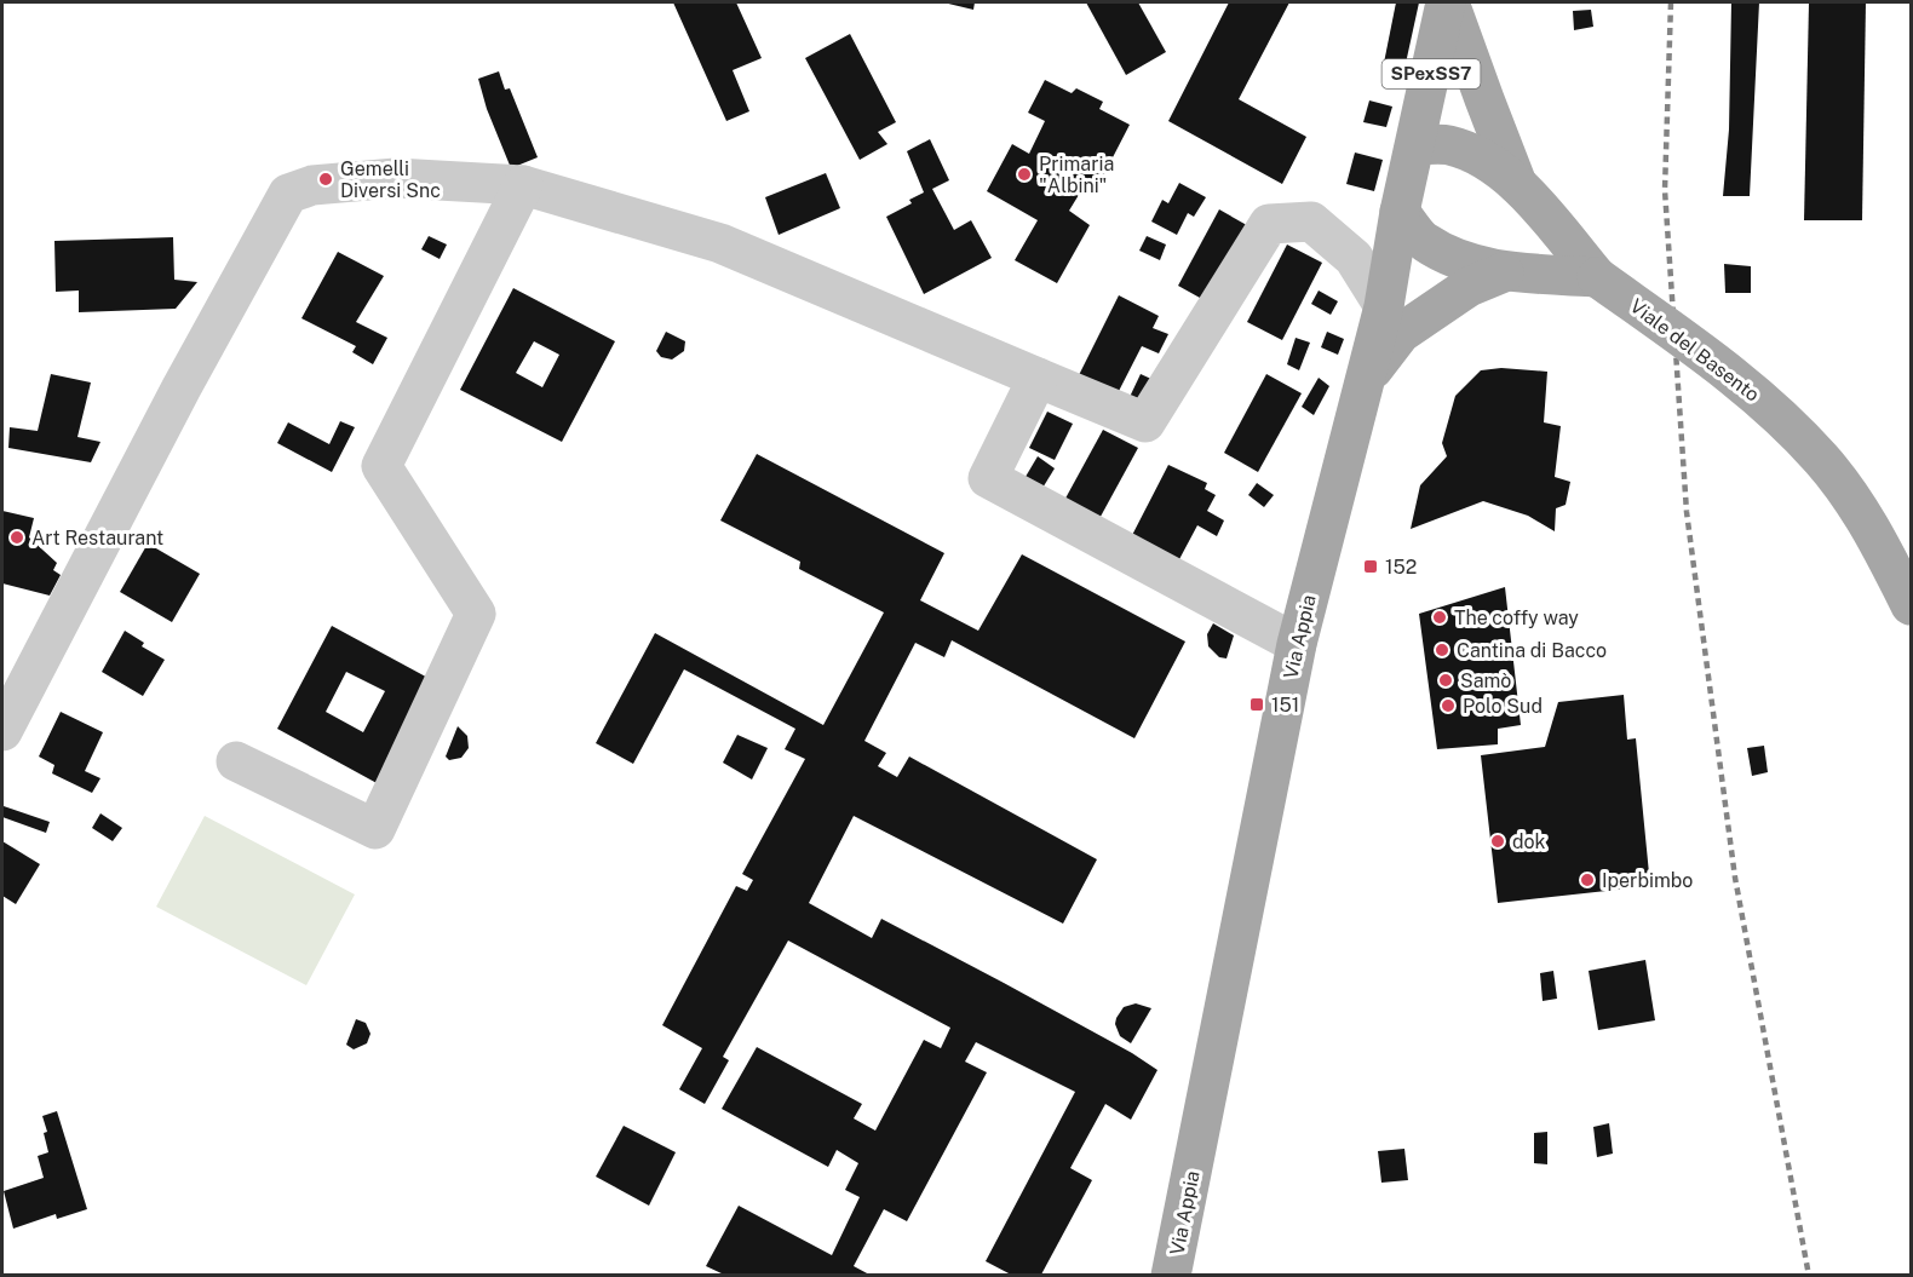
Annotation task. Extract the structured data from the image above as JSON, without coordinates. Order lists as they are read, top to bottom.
{
  "streets": {
    "main road": ["SPexSS7", "Viale del Basento", "Via Appia"]
  },
  "places": {
    "other": [
      "Primaria \"Albini\"",
      "Gemelli Diversi Snc",
      "Art Restaurant",
      "The coffy way",
      "Cantina di Bacco",
      "Samò",
      "Polo Sud",
      "dok",
      "Iperbimbo"
    ],
    "transit": ["152", "151"]
  }
}
